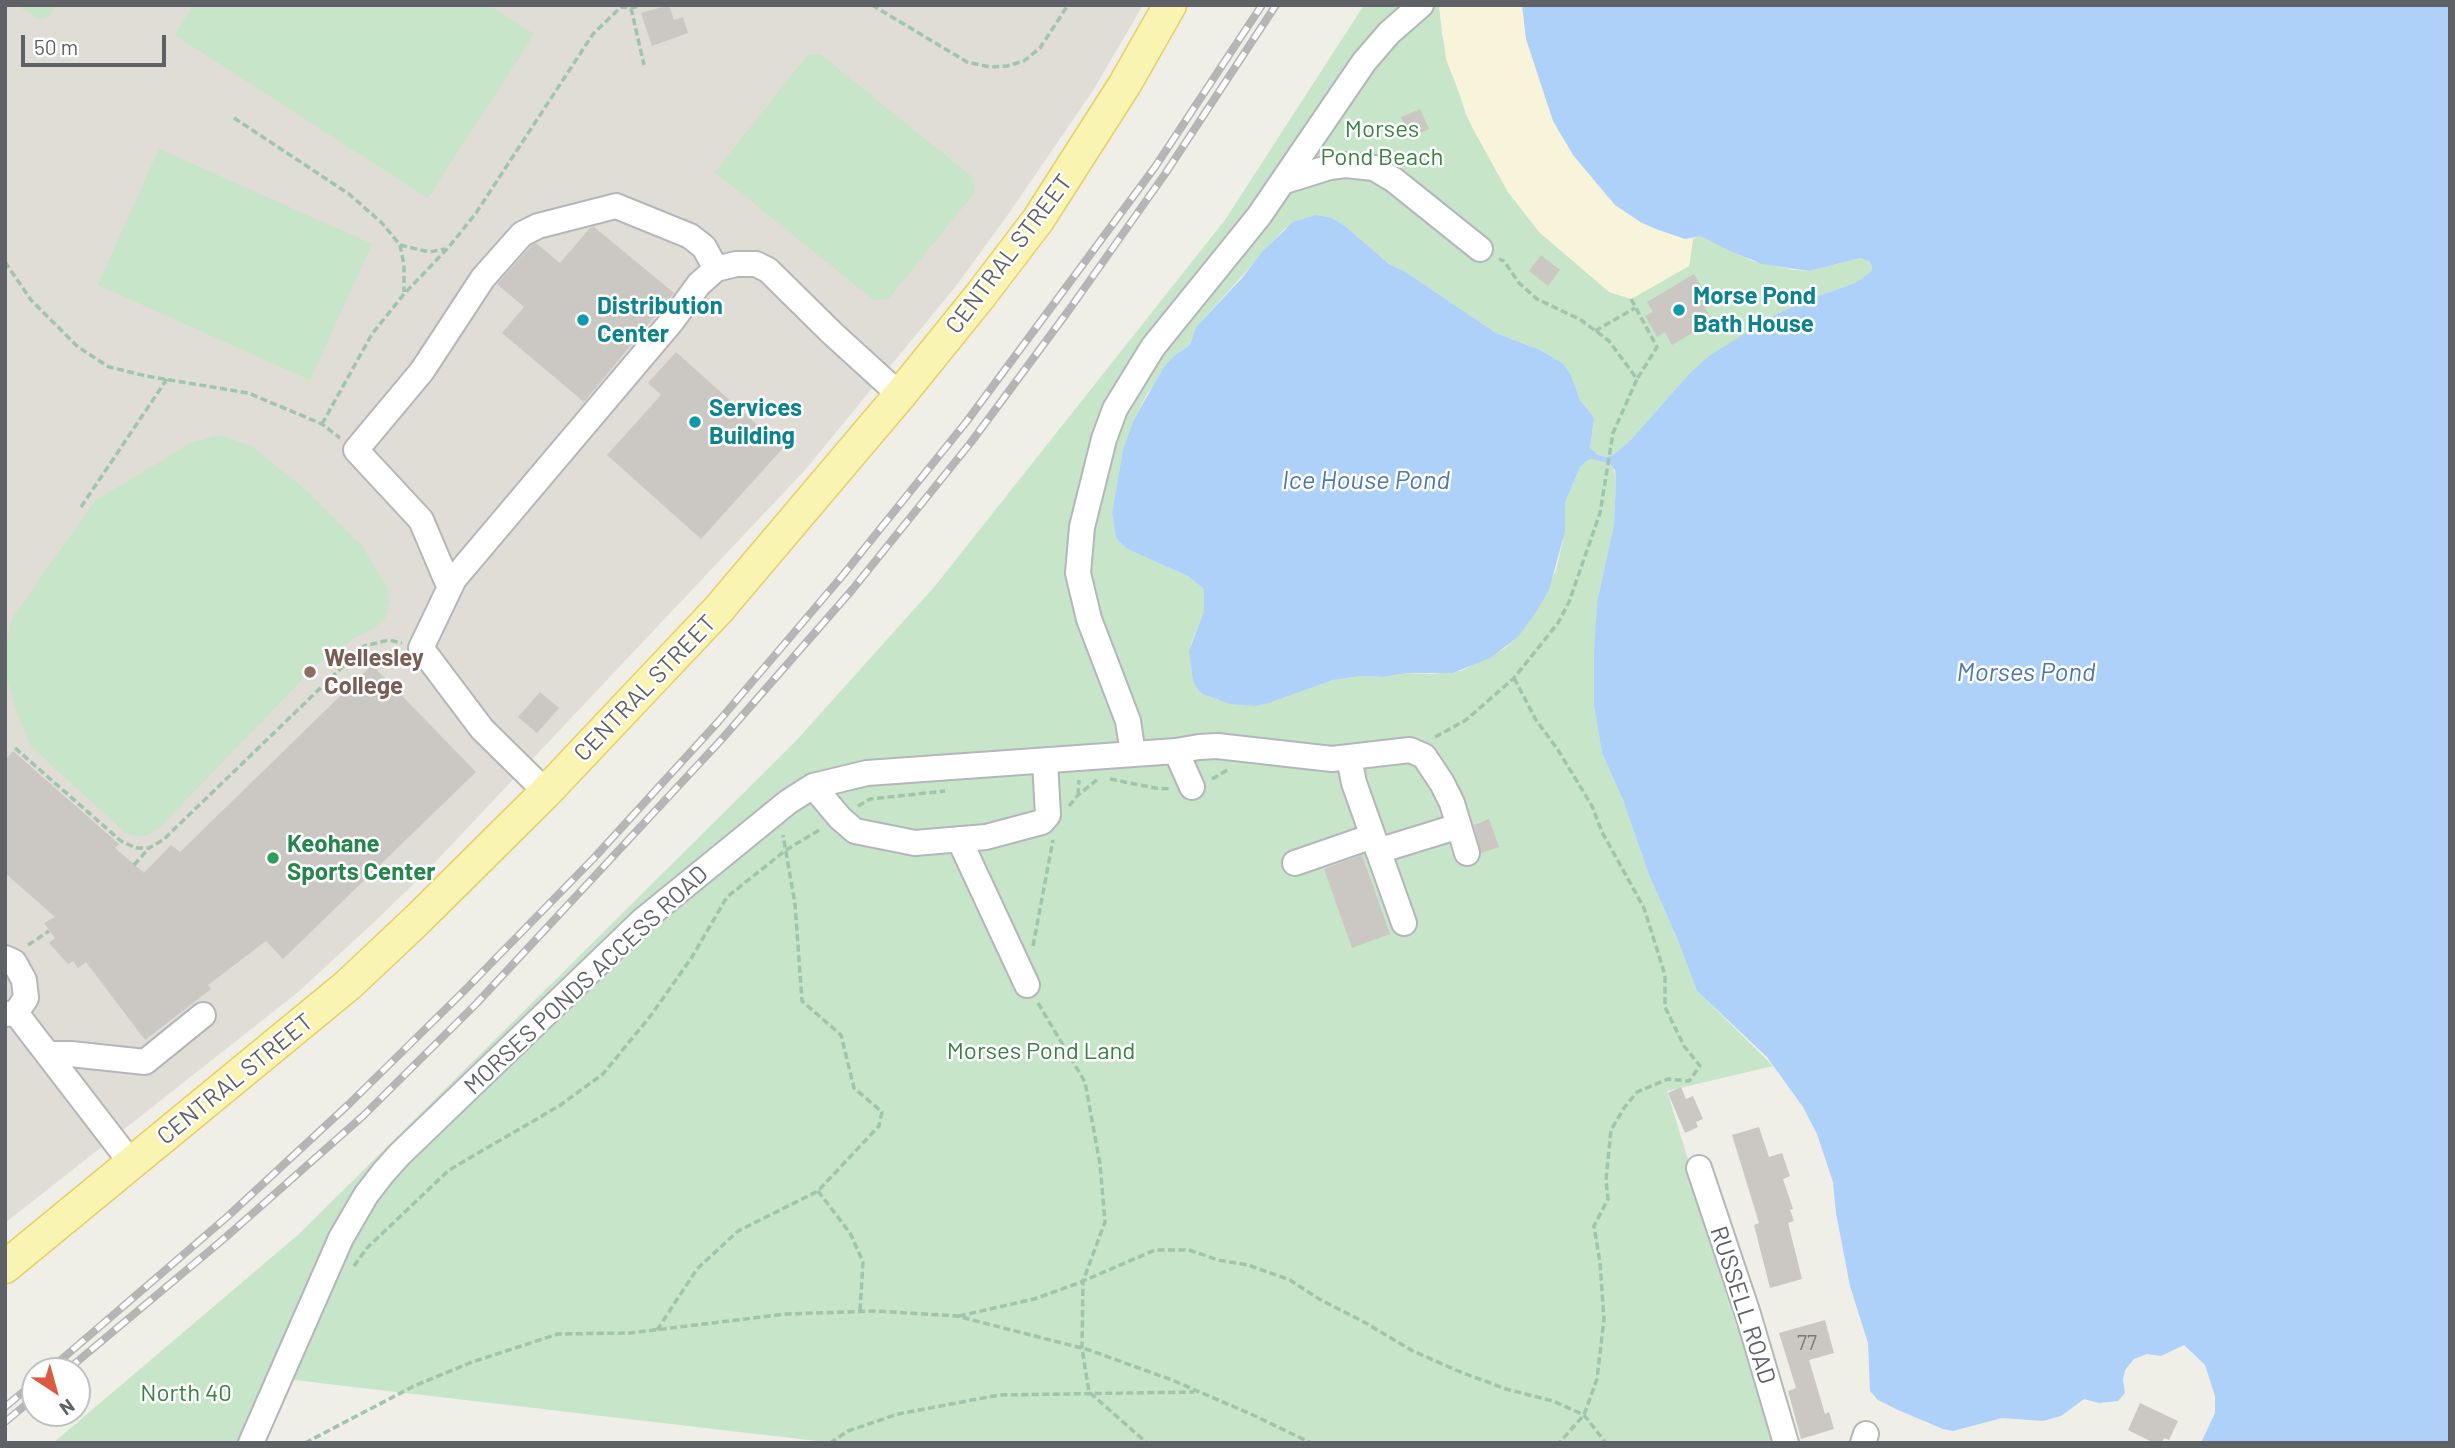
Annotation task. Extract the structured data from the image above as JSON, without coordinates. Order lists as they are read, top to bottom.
{
  "streets": {
    "main road": ["CENTRAL STREET"],
    "street": ["MORSES PONDS ACCESS ROAD", "RUSSELL ROAD"]
  },
  "water": ["Ice House Pond", "Morses Pond"],
  "parks": ["Morses Pond Beach", "Morses Pond Land", "North 40"],
  "places": [
    "Morse Pond Bath House",
    "Distribution Center",
    "Services Building",
    "Wellesley College",
    "Keohane Sports Center"
  ],
  "house_numbers": ["77"],
  "scale_bar": "50 m",
  "north": "bottom right"
}
